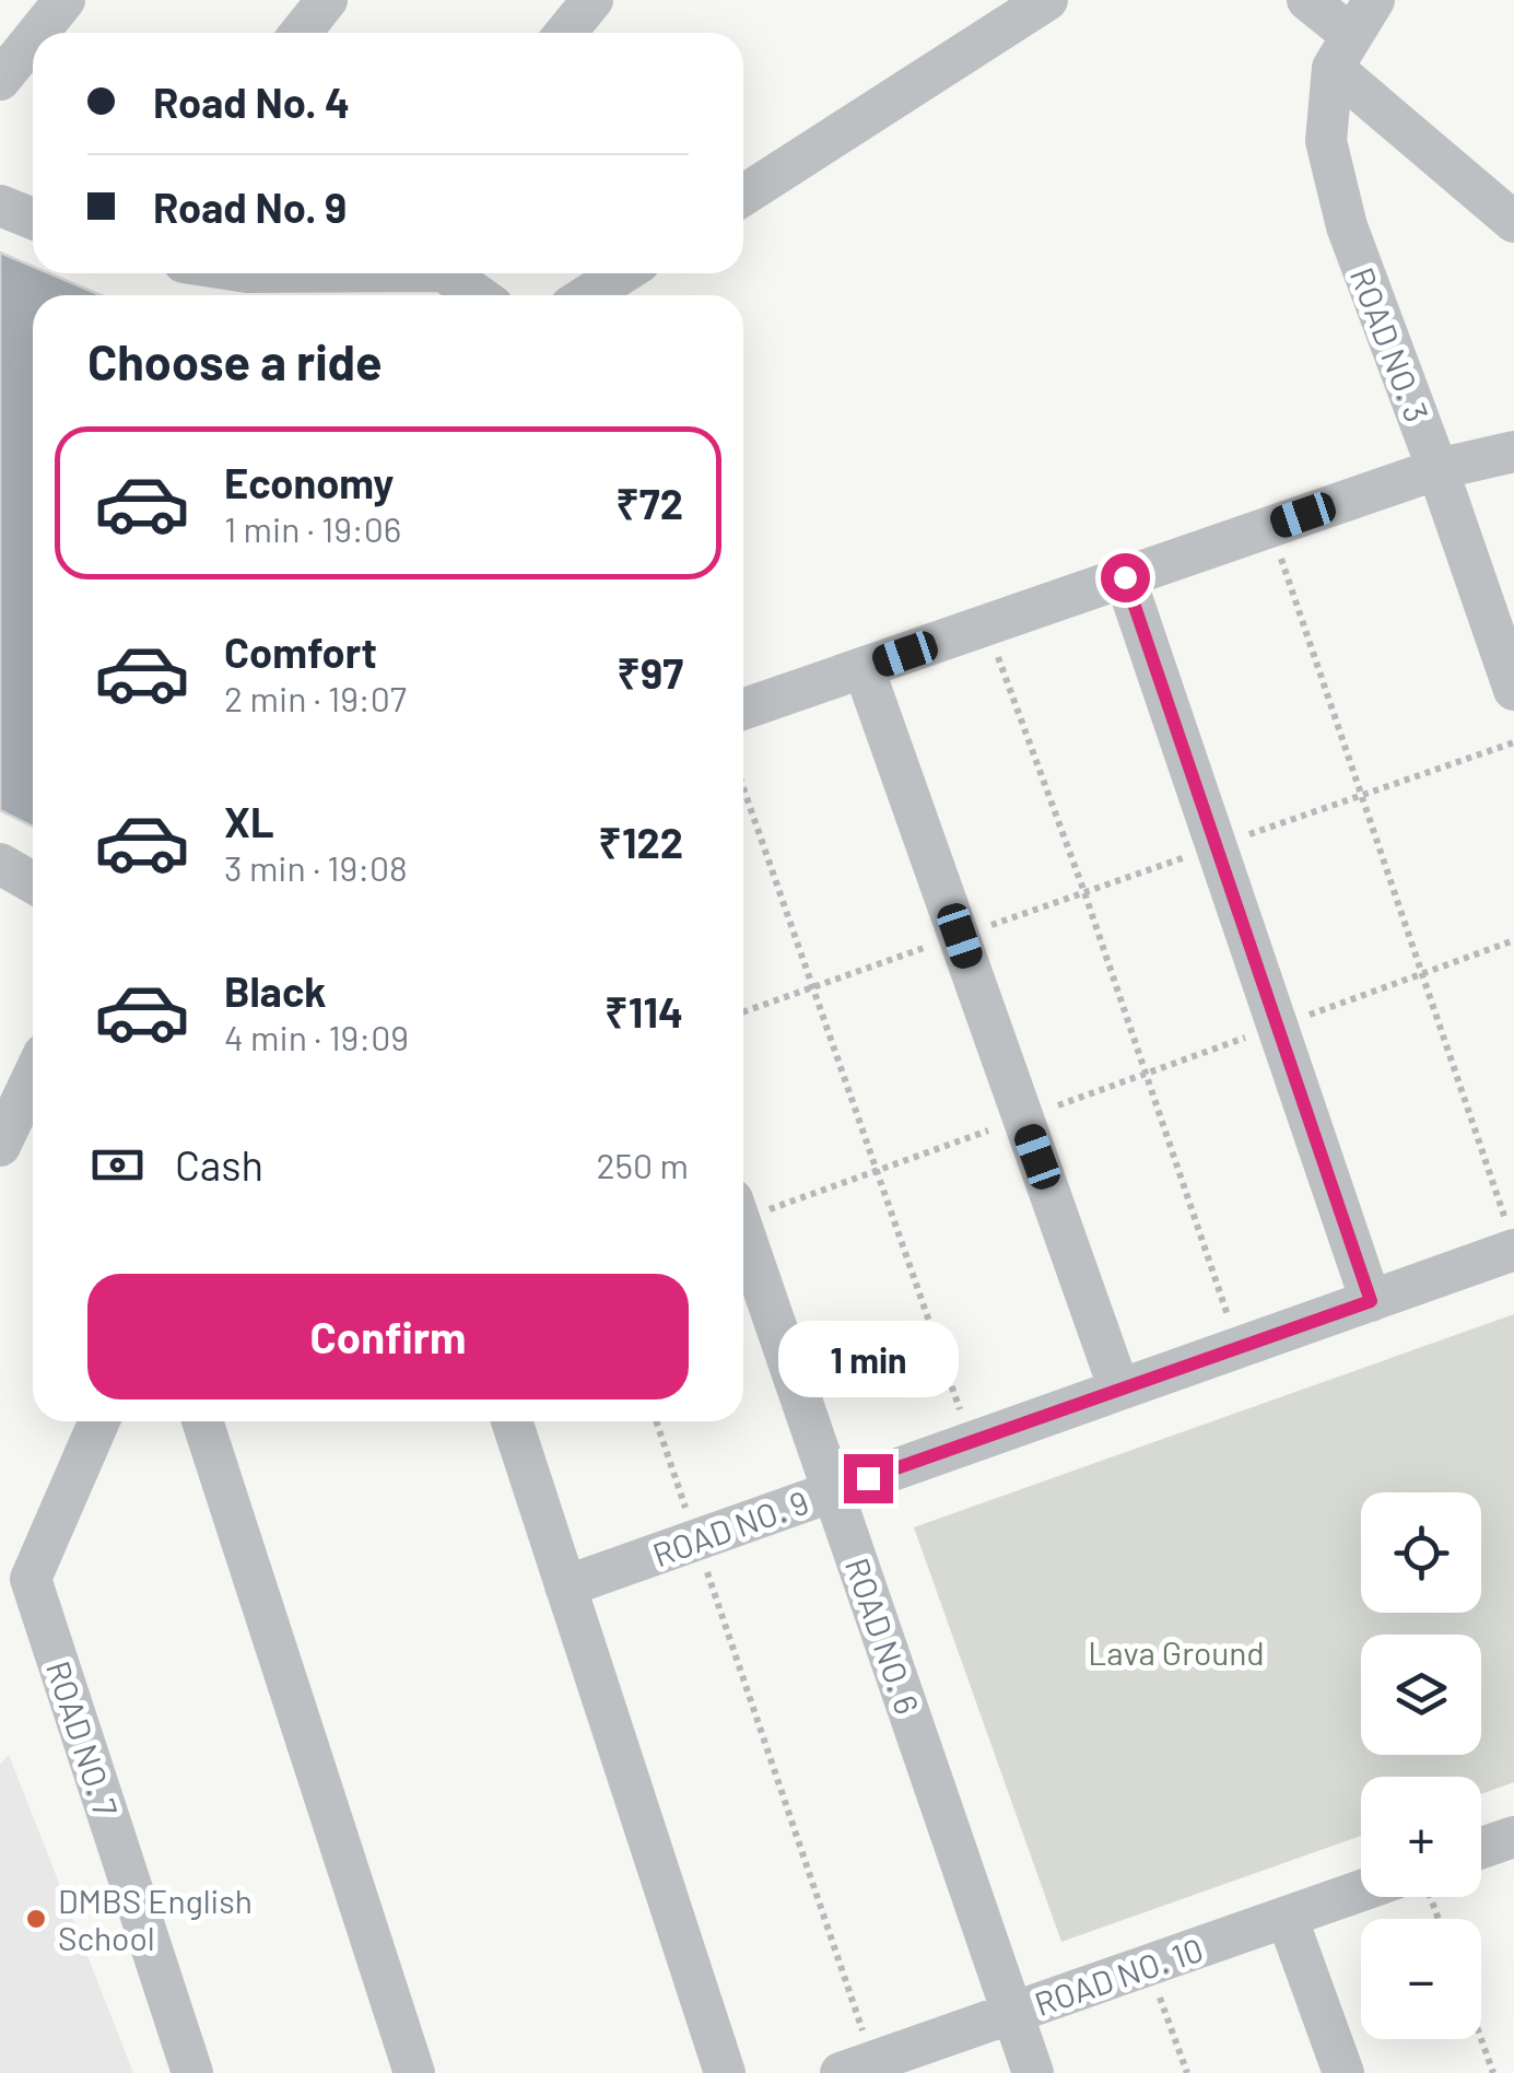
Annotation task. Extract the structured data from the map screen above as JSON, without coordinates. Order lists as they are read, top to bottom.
{
  "streets": {
    "street": [
      "ROAD NO. 3",
      "ROAD NO. 9",
      "ROAD NO. 6",
      "ROAD NO. 7",
      "ROAD NO. 10"
    ]
  },
  "crossings": [
    ["ROAD NO. 9", "ROAD NO. 6"],
    ["ROAD NO. 6", "ROAD NO. 10"]
  ],
  "parks": ["Lava Ground"],
  "places": ["DMBS English School"],
  "page": {
    "banner": ["Road No. 4", "Road No. 9"],
    "heading": "Choose a ride",
    "list": [
      {
        "name": "Economy",
        "note": "1 min · 19:06",
        "value": "₹72"
      },
      {
        "name": "Comfort",
        "note": "2 min · 19:07",
        "value": "₹97"
      },
      {
        "name": "XL",
        "note": "3 min · 19:08",
        "value": "₹122"
      },
      {
        "name": "Black",
        "note": "4 min · 19:09",
        "value": "₹114"
      }
    ],
    "pay": ["Cash", "250 m"],
    "buttons": "Confirm",
    "bubble": "1 min",
    "map_buttons": ["+", "−"]
  }
}
